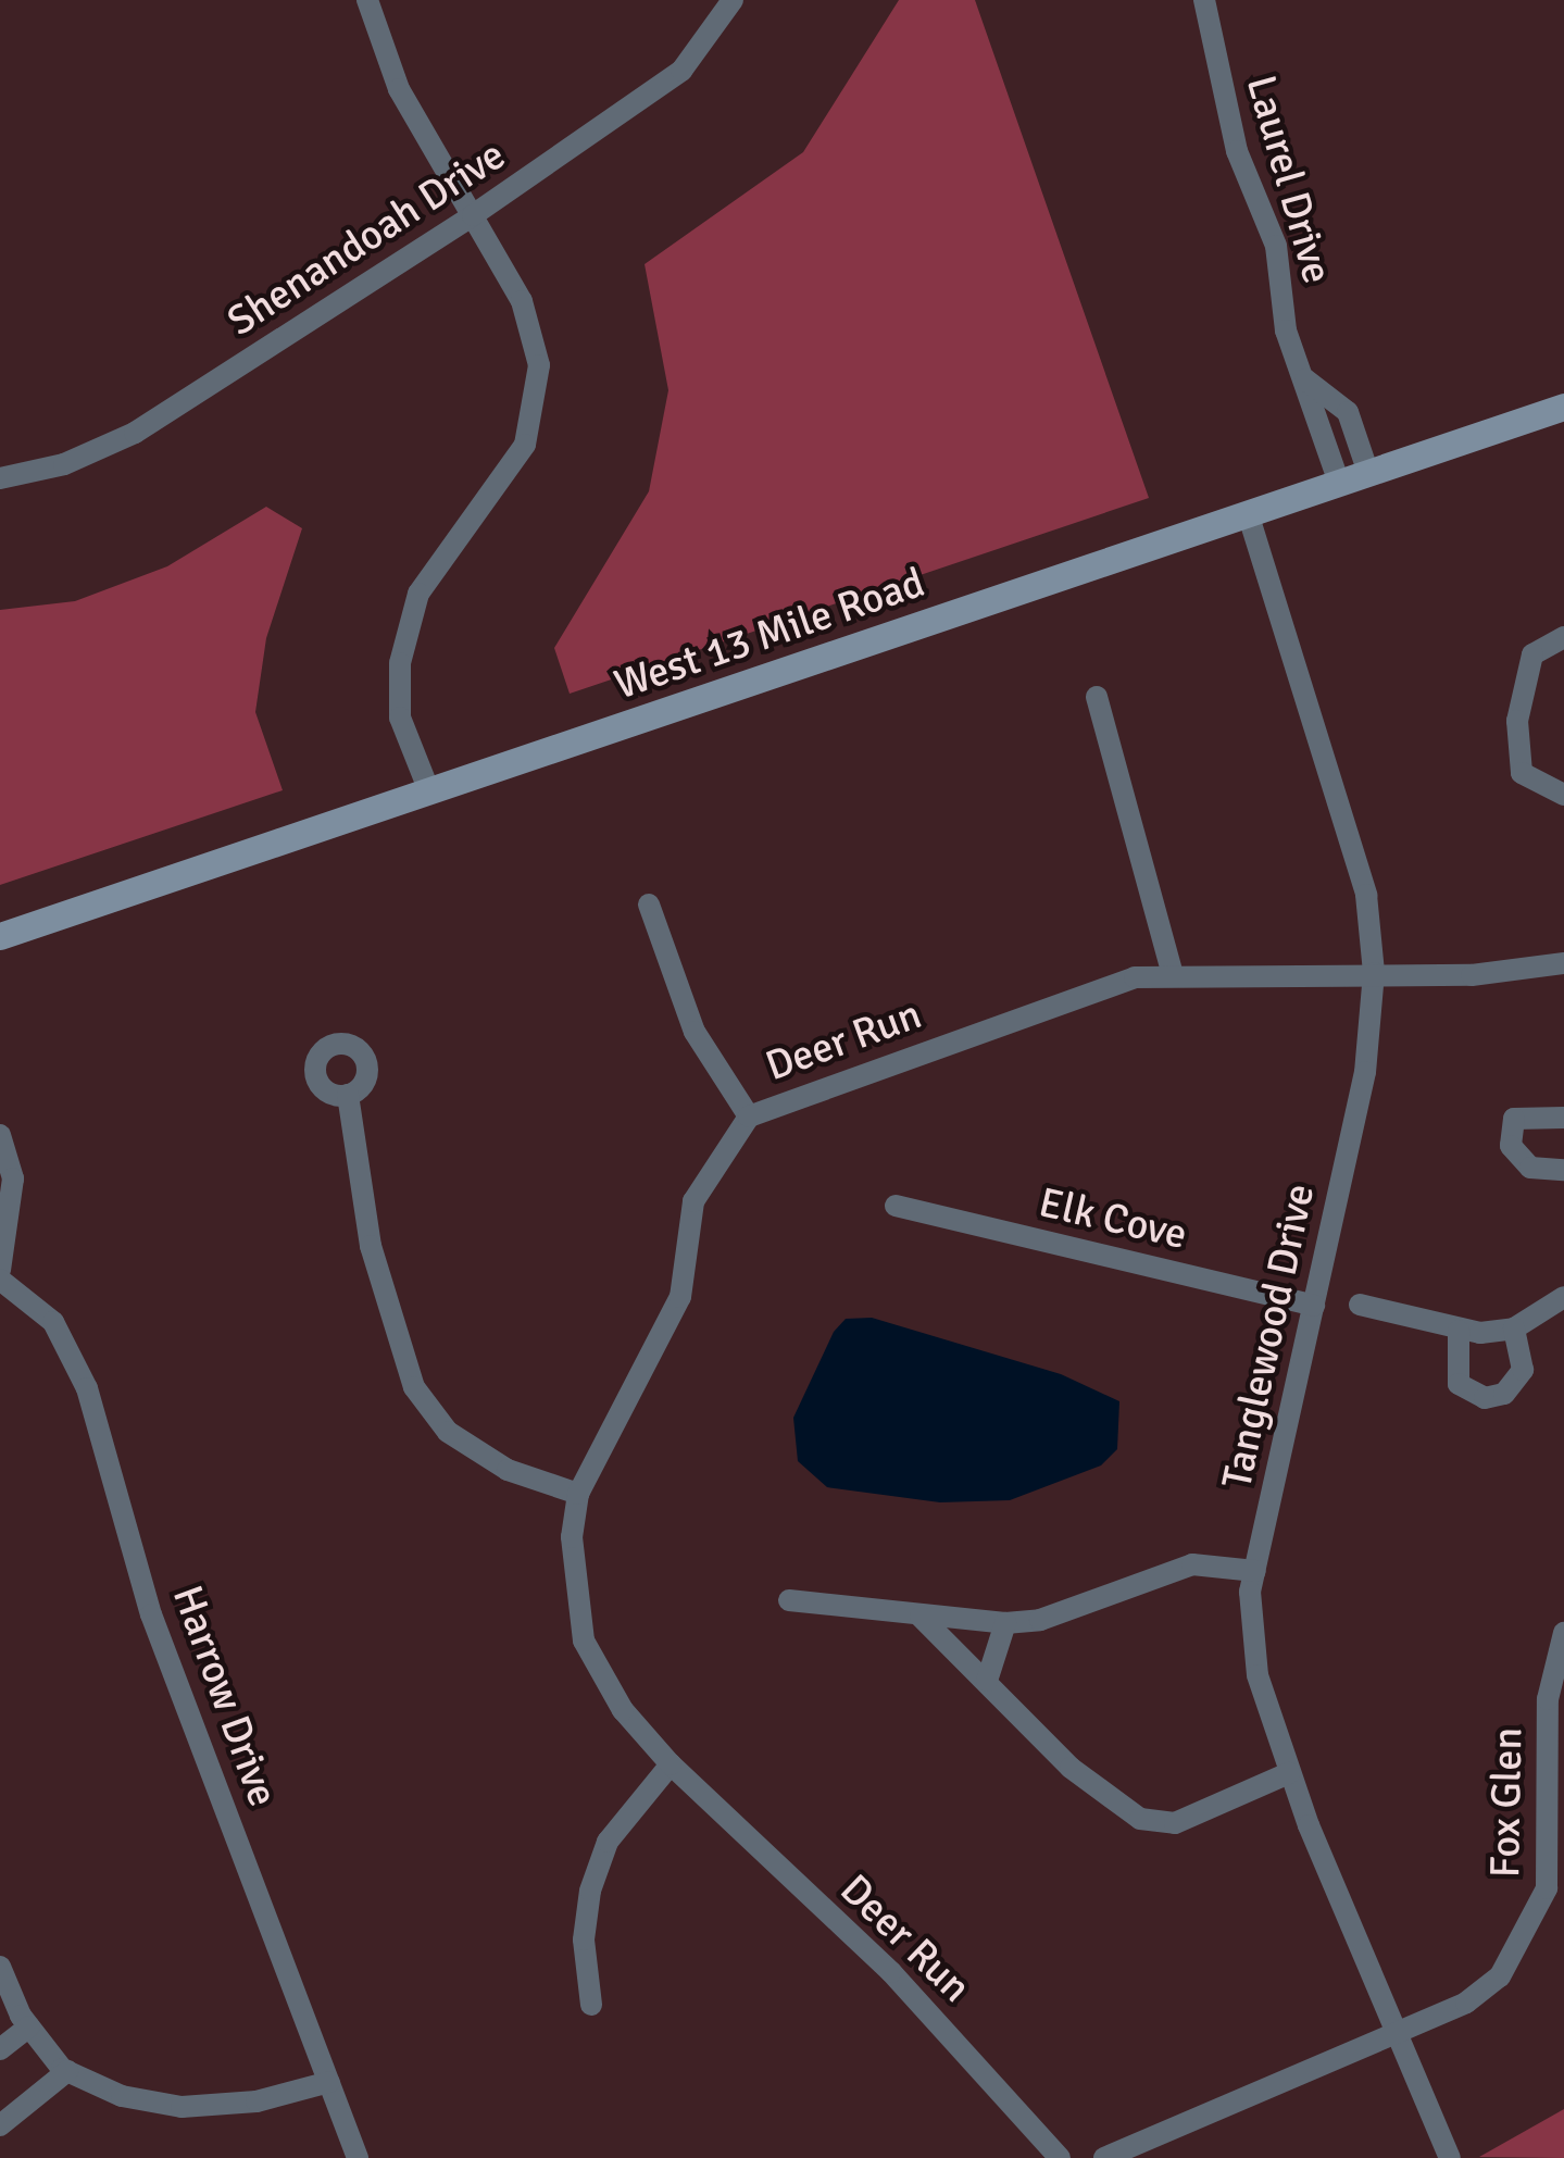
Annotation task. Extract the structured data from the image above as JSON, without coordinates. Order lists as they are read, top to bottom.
{
  "streets": {
    "street": [
      "Laurel Drive",
      "Shenandoah Drive",
      "West 13 Mile Road",
      "Deer Run",
      "Elk Cove",
      "Tanglewood Drive",
      "Harrow Drive",
      "Fox Glen"
    ]
  },
  "crossings": [
    ["Laurel Drive", "West 13 Mile Road"],
    ["West 13 Mile Road", "Tanglewood Drive"],
    ["Deer Run", "Tanglewood Drive"],
    ["Elk Cove", "Tanglewood Drive"],
    ["Tanglewood Drive", "Fox Glen"]
  ]
}
